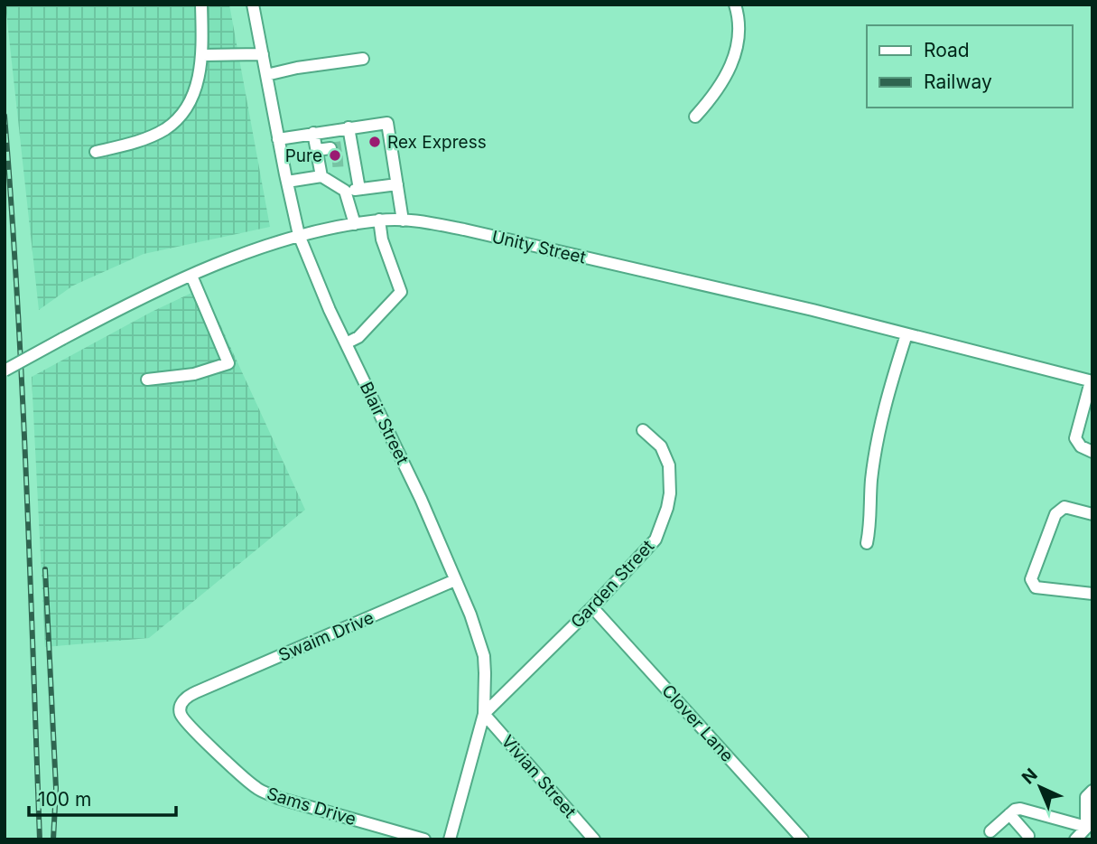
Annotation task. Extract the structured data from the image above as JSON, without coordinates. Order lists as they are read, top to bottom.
{
  "streets": {
    "street": [
      "Unity Street",
      "Blair Street",
      "Garden Street",
      "Swaim Drive",
      "Clover Lane",
      "Vivian Street",
      "Sams Drive"
    ]
  },
  "crossings": [
    ["Unity Street", "Blair Street"],
    ["Blair Street", "Garden Street"],
    ["Blair Street", "Swaim Drive"],
    ["Blair Street", "Vivian Street"],
    ["Garden Street", "Clover Lane"],
    ["Garden Street", "Vivian Street"],
    ["Swaim Drive", "Sams Drive"]
  ],
  "places": ["Rex Express", "Pure"],
  "legend": ["Road", "Railway"],
  "scale_bar": "100 m",
  "north": "top left"
}
